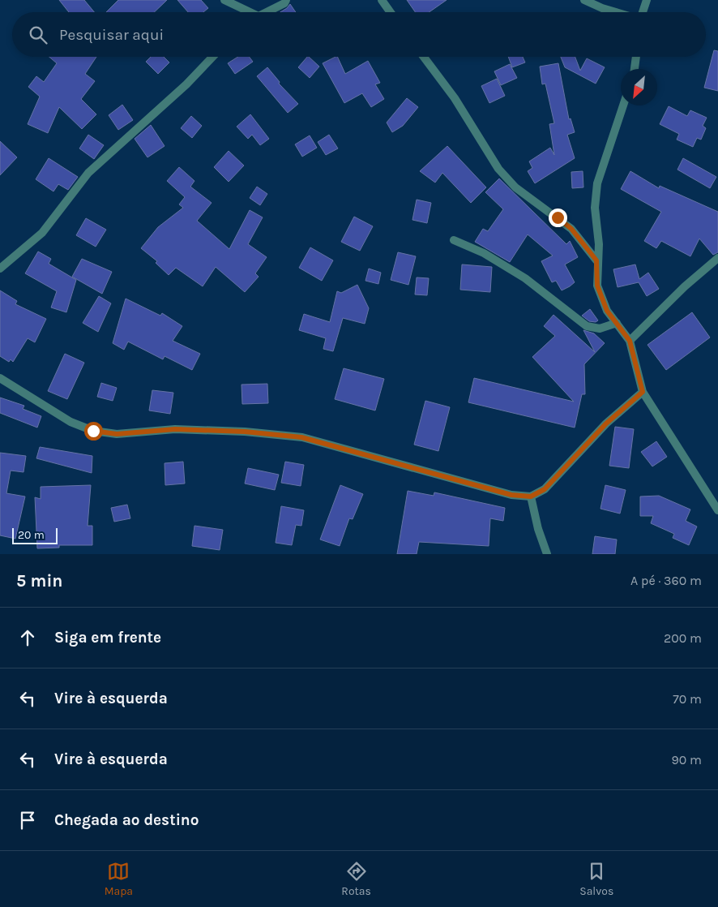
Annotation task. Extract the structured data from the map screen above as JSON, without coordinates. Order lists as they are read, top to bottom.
{
  "scale_bar": "20 m",
  "north": "bottom left",
  "page": {
    "search": "Pesquisar aqui",
    "scale": "20 m",
    "heading": ["5 min", "A pé · 360 m"],
    "list": [
      ["Siga em frente", "200 m"],
      ["Vire à esquerda", "70 m"],
      ["Vire à esquerda", "90 m"],
      "Chegada ao destino"
    ],
    "nav": ["Mapa", "Rotas", "Salvos"]
  }
}
